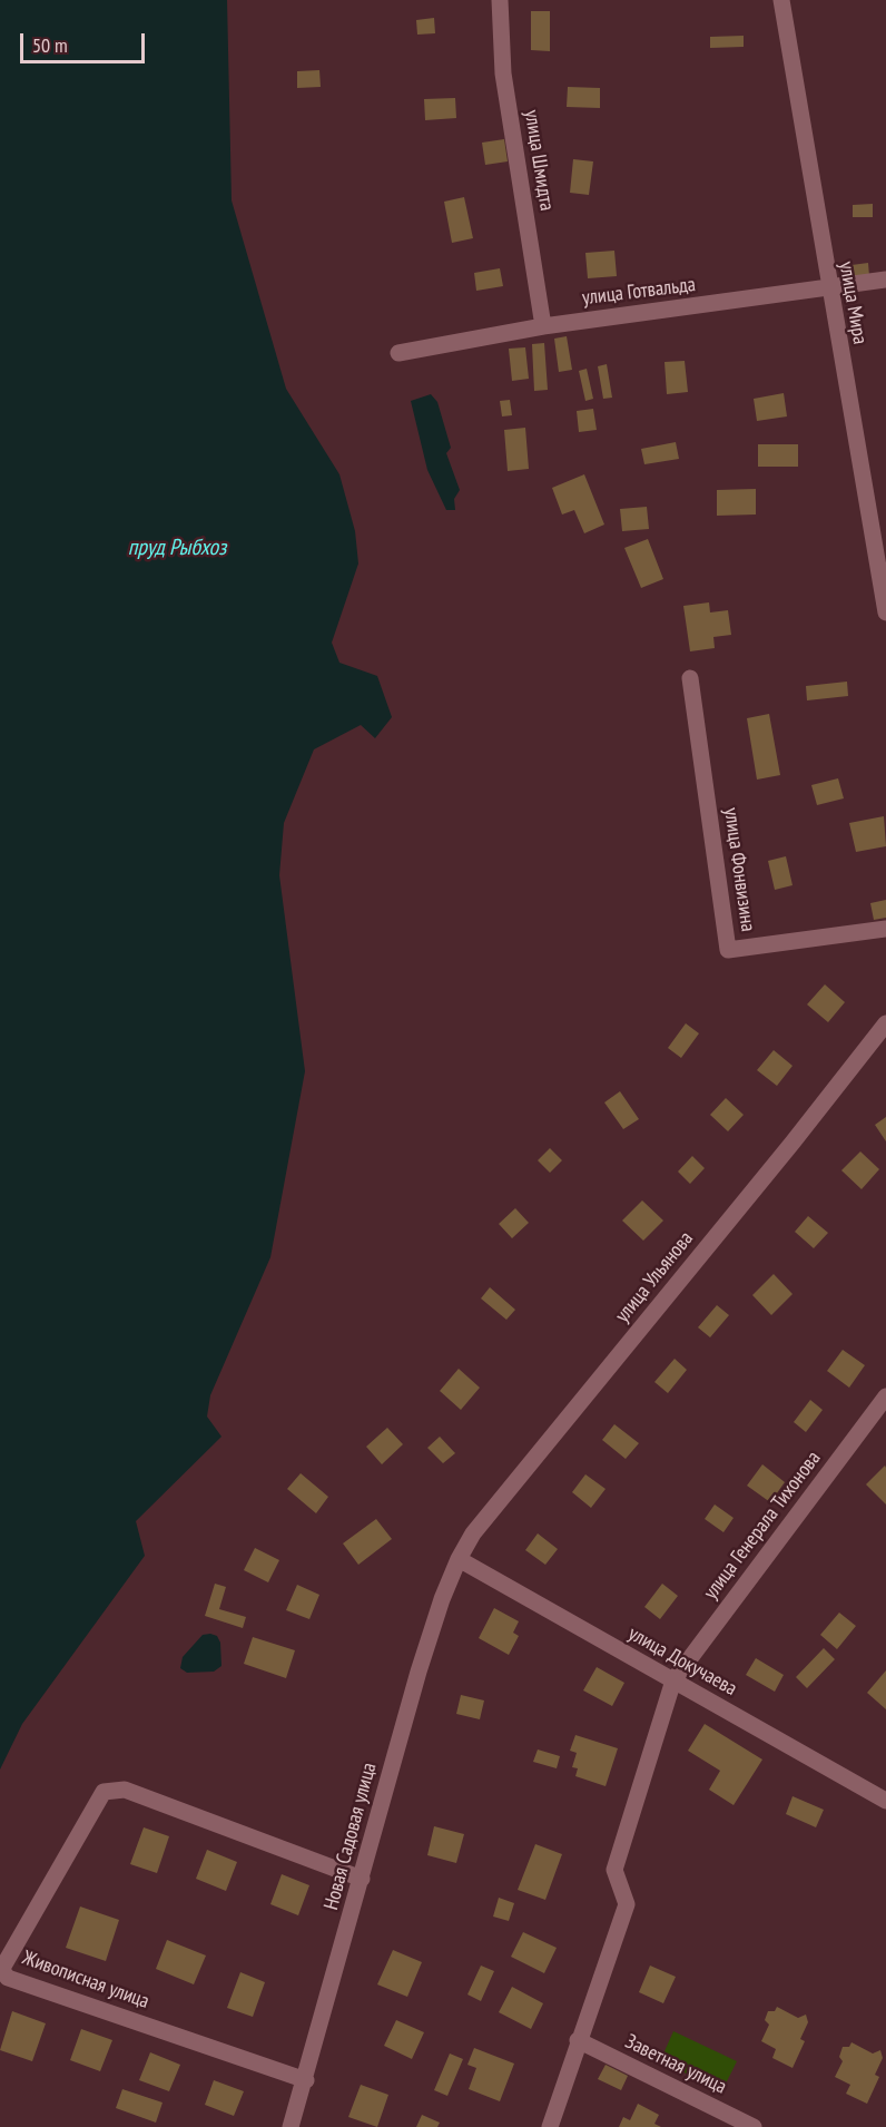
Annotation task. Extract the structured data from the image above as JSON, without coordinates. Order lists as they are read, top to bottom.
{
  "streets": {
    "street": [
      "улица Шмидта",
      "улица Готвальда",
      "улица Мира",
      "улица Фонвизина",
      "улица Ульянова",
      "улица Генерала Тихонова",
      "улица Докучаева",
      "Новая Садовая улица",
      "Живописная улица",
      "Заветная улица"
    ]
  },
  "crossings": [
    ["улица Шмидта", "улица Готвальда"],
    ["улица Готвальда", "улица Мира"],
    ["улица Ульянова", "улица Докучаева"],
    ["улица Ульянова", "Новая Садовая улица"],
    ["улица Генерала Тихонова", "улица Докучаева"],
    ["улица Докучаева", "Новая Садовая улица"],
    ["Новая Садовая улица", "Живописная улица"]
  ],
  "water": ["пруд Рыбхоз"],
  "scale_bar": "50 m"
}
